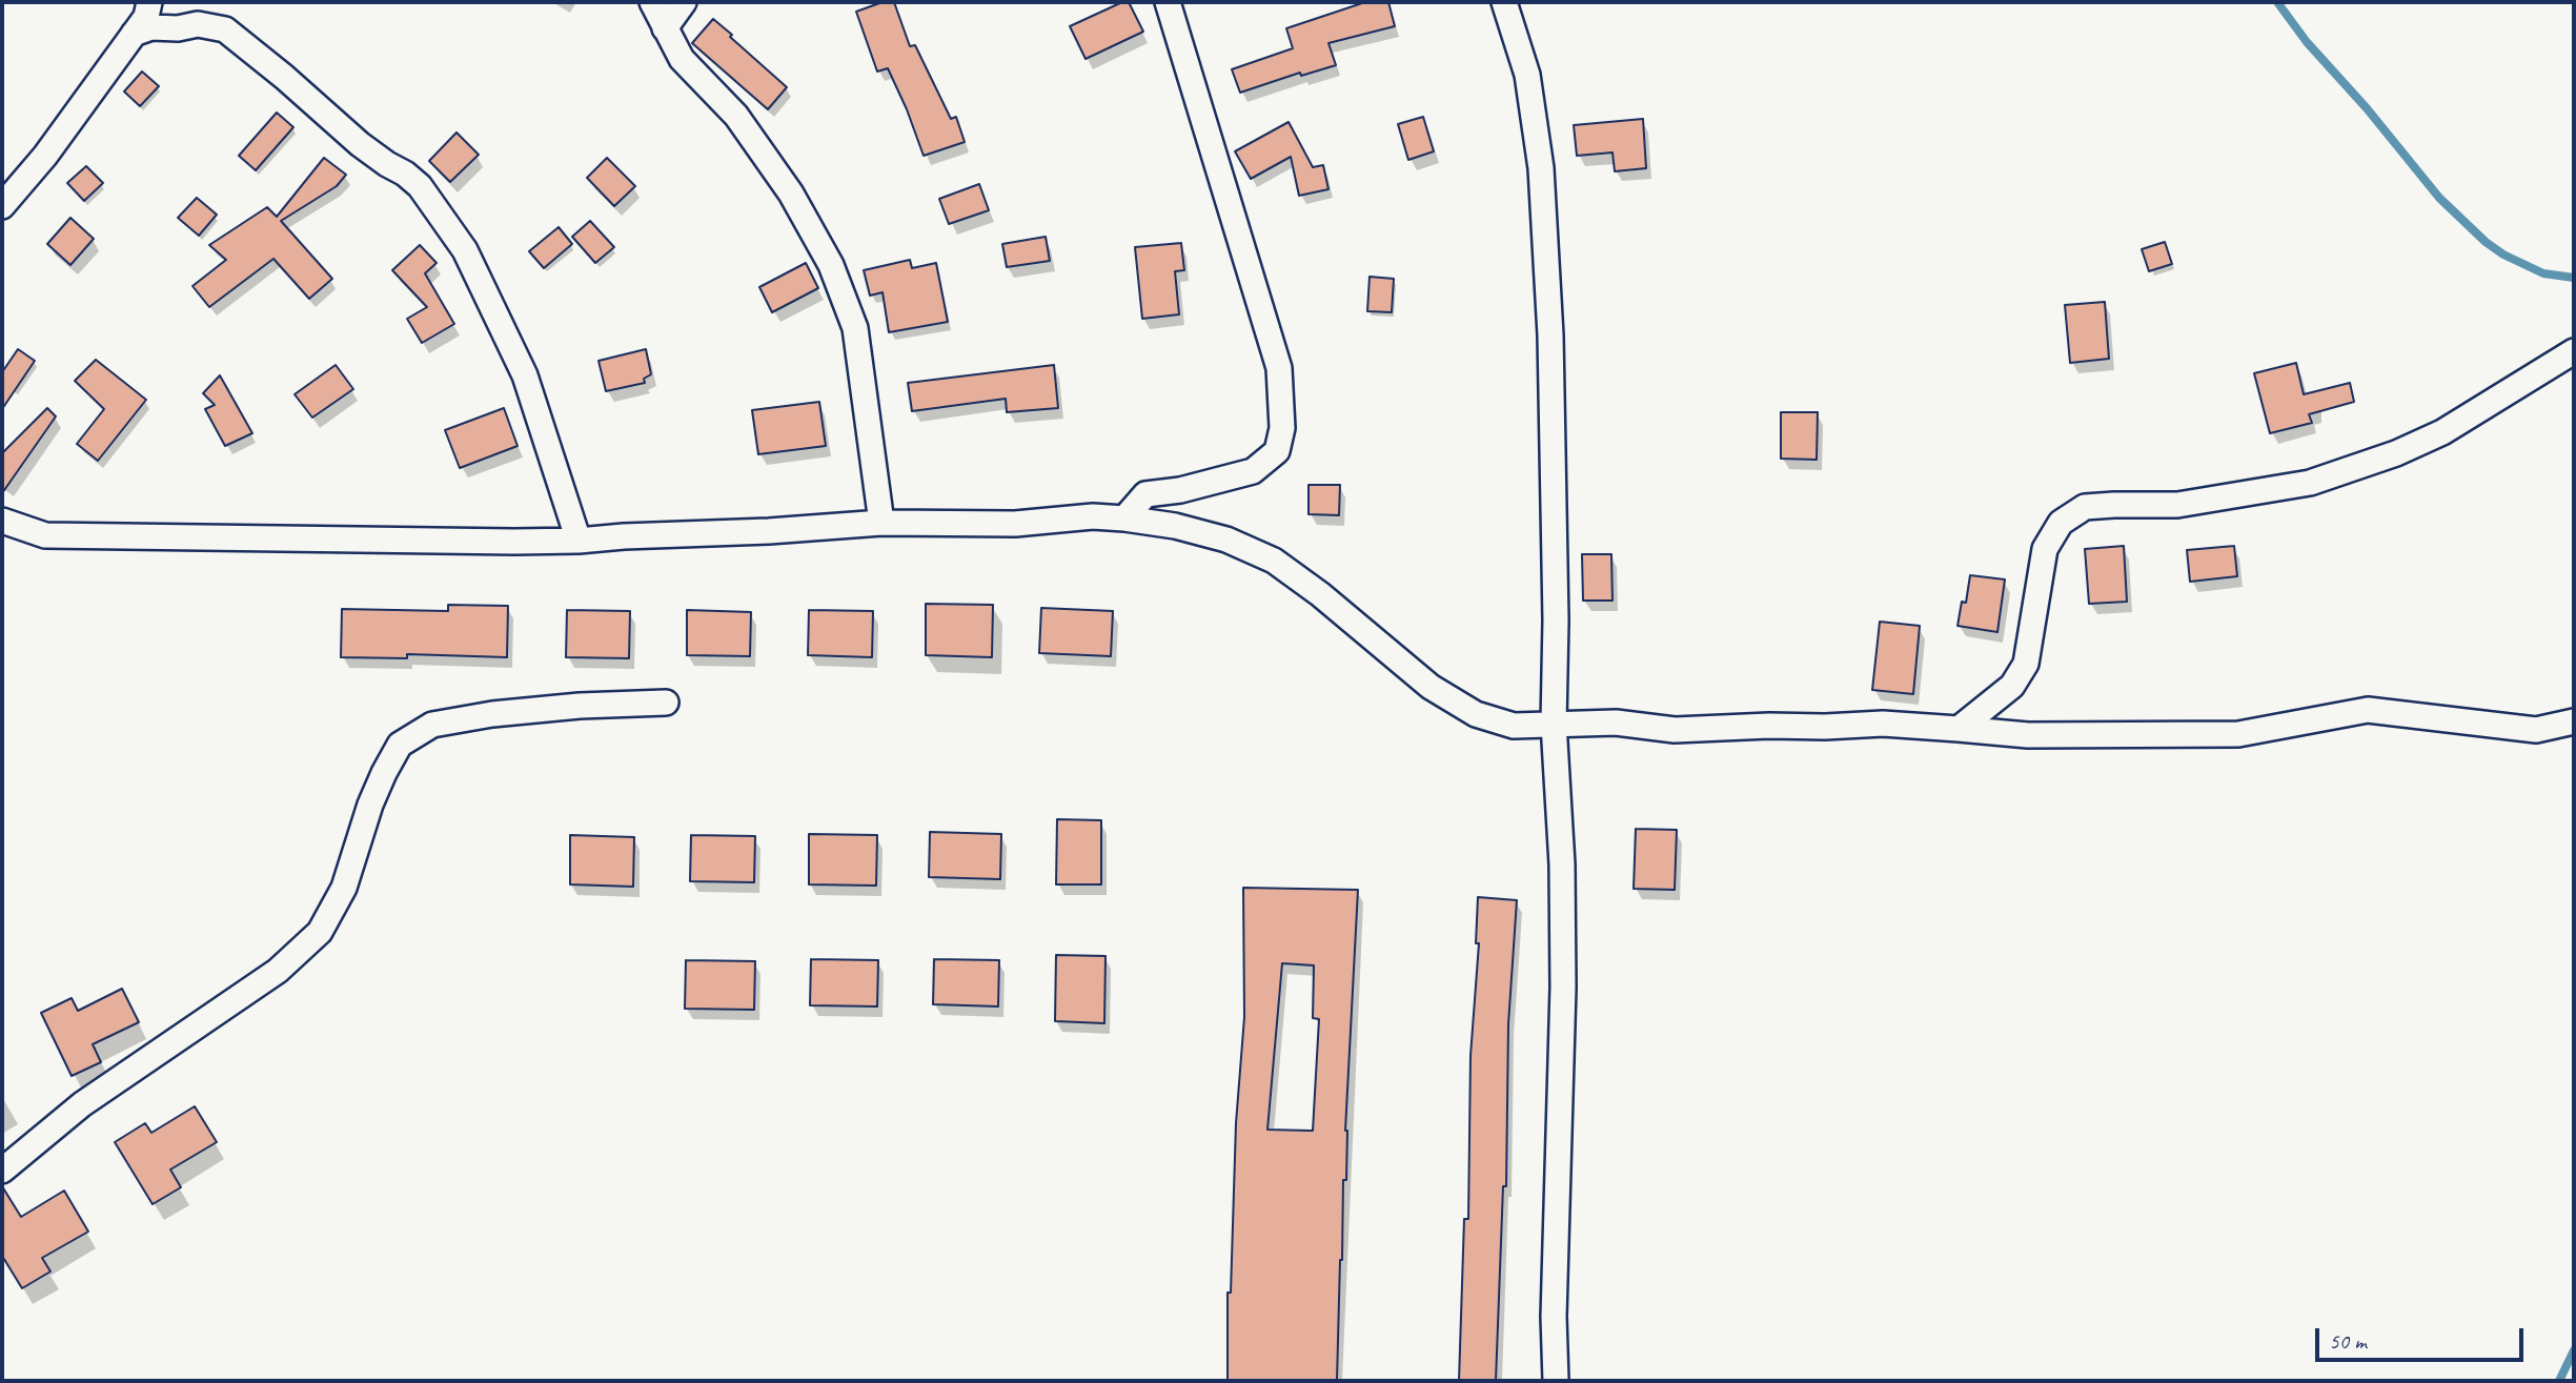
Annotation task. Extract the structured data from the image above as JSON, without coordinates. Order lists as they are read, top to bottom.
{
  "scale_bar": "50 m"
}
